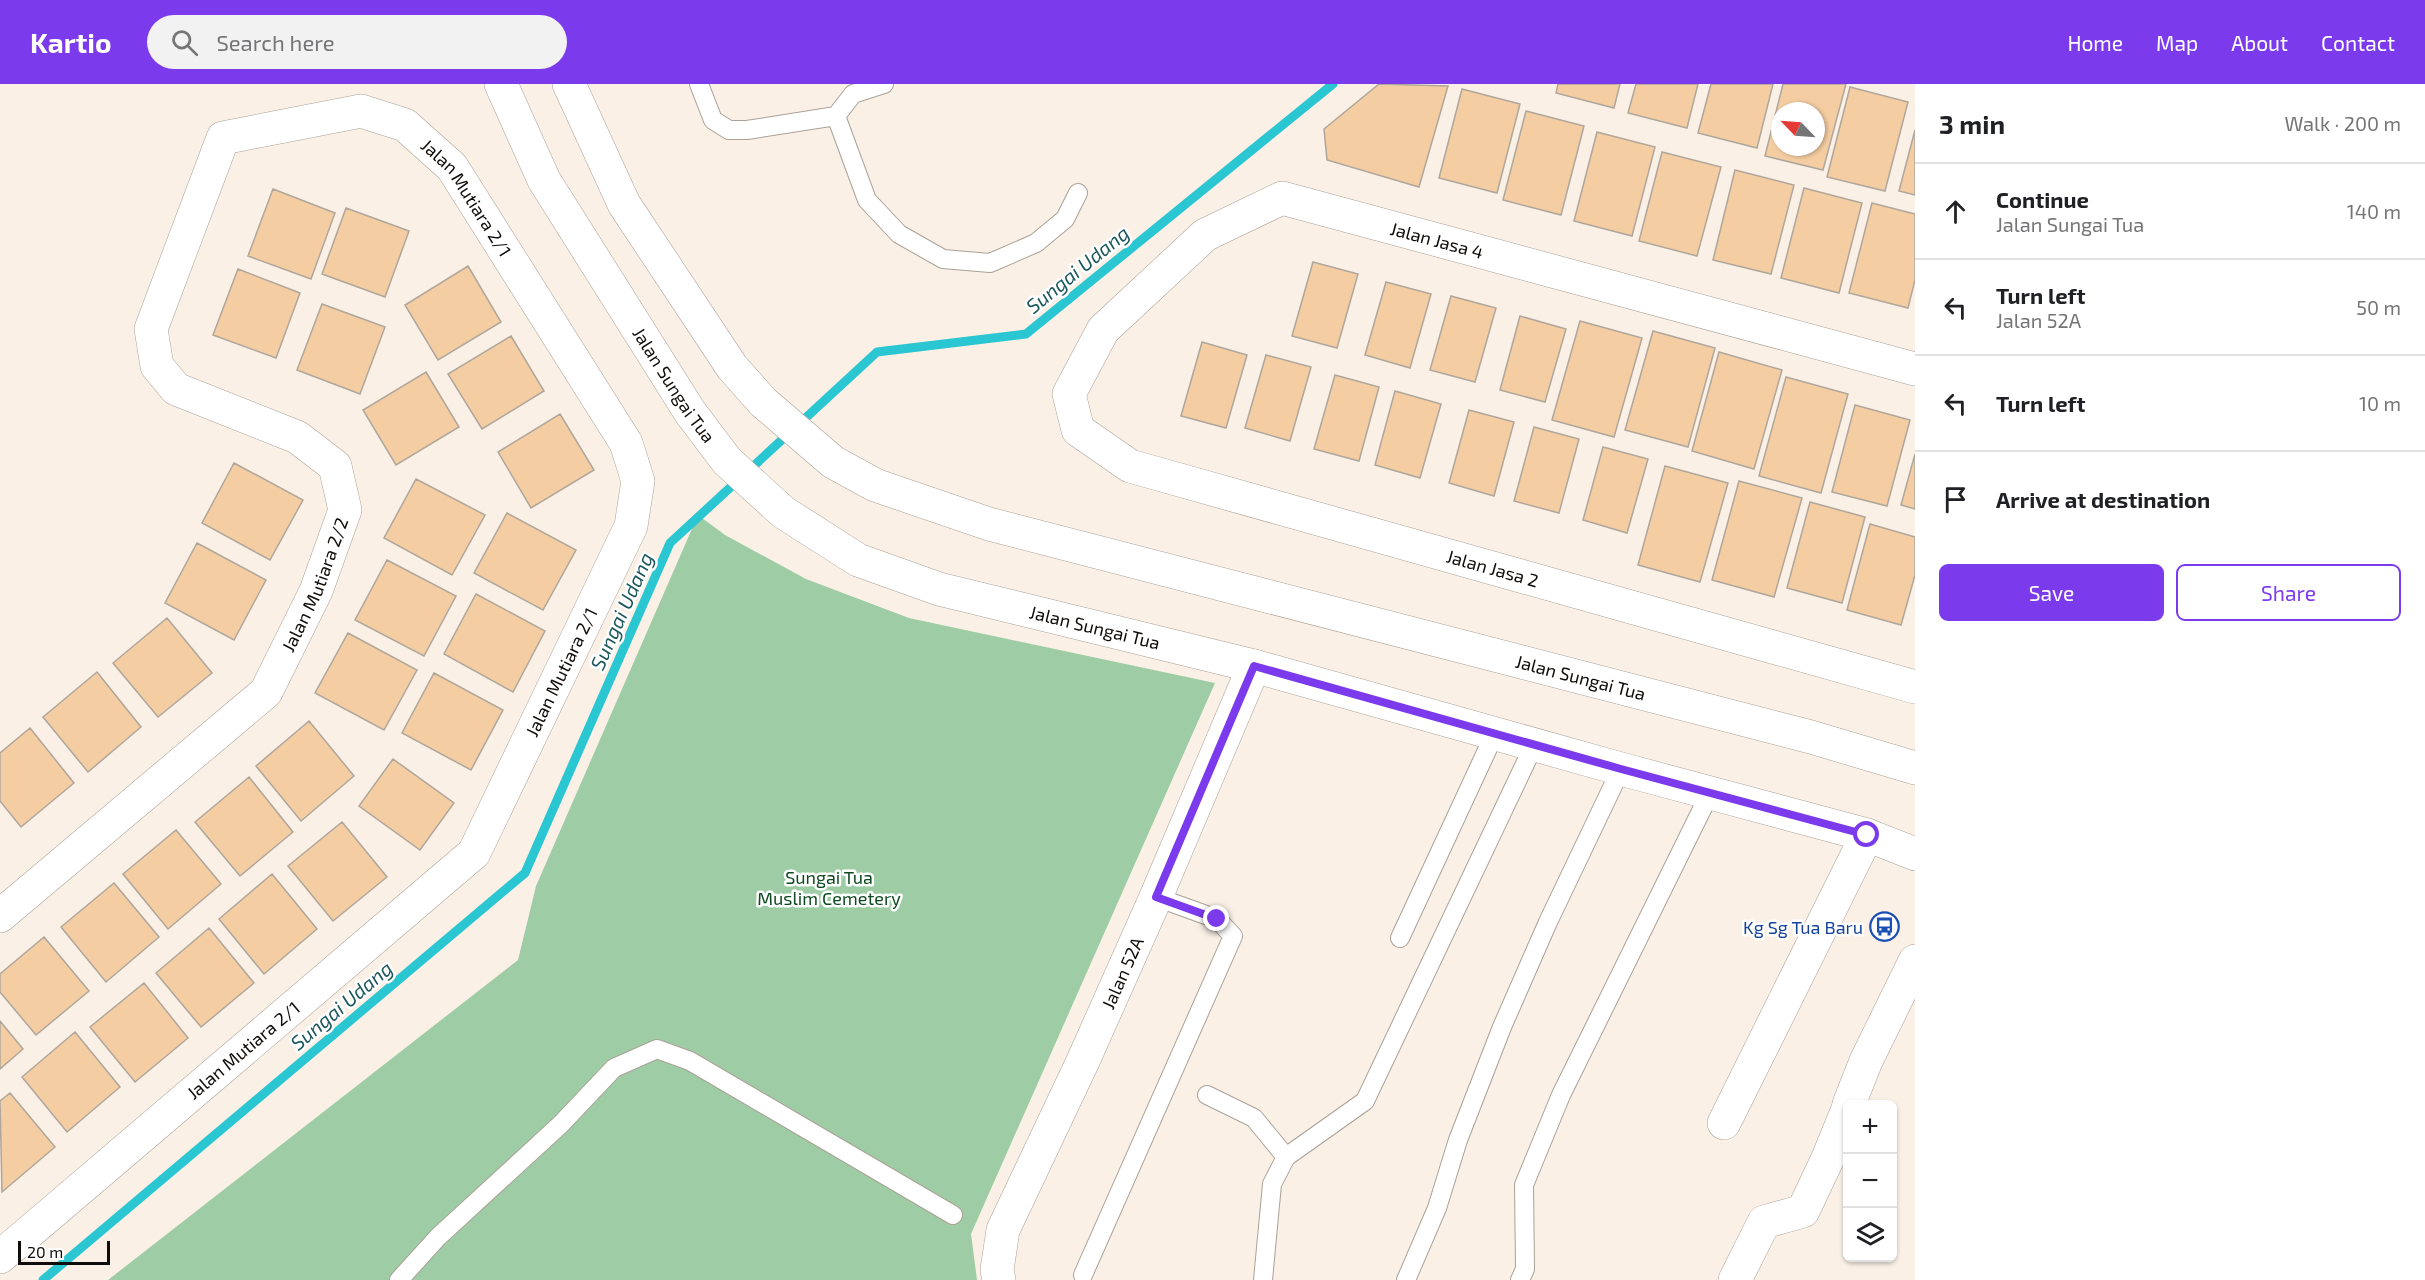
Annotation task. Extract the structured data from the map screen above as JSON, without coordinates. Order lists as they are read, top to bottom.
{
  "streets": {
    "street": [
      "Jalan Mutiara 2/1",
      "Jalan Jasa 4",
      "Jalan Sungai Tua",
      "Jalan Jasa 2",
      "Jalan Mutiara 2/2",
      "Jalan 52A"
    ]
  },
  "crossings": [
    ["Jalan Mutiara 2/1", "Jalan Mutiara 2/2"],
    ["Jalan Jasa 4", "Jalan Jasa 2"],
    ["Jalan Sungai Tua", "Jalan 52A"]
  ],
  "water": ["Sungai Udang"],
  "parks": ["Sungai Tua Muslim Cemetery"],
  "places": {
    "bus stop": ["Kg Sg Tua Baru"]
  },
  "scale_bar": "20 m",
  "north": "top left",
  "page": {
    "header": "Kartio",
    "search": "Search here",
    "nav": [
      "Home",
      "Map",
      "About",
      "Contact"
    ],
    "heading": ["3 min", "Walk · 200 m"],
    "list": [
      ["Continue", "Jalan Sungai Tua", "140 m"],
      ["Turn left", "Jalan 52A", "50 m"],
      ["Turn left", "10 m"],
      "Arrive at destination"
    ],
    "buttons": ["Save", "Share"],
    "map_buttons": ["+", "−"],
    "scale": "20 m"
  }
}
